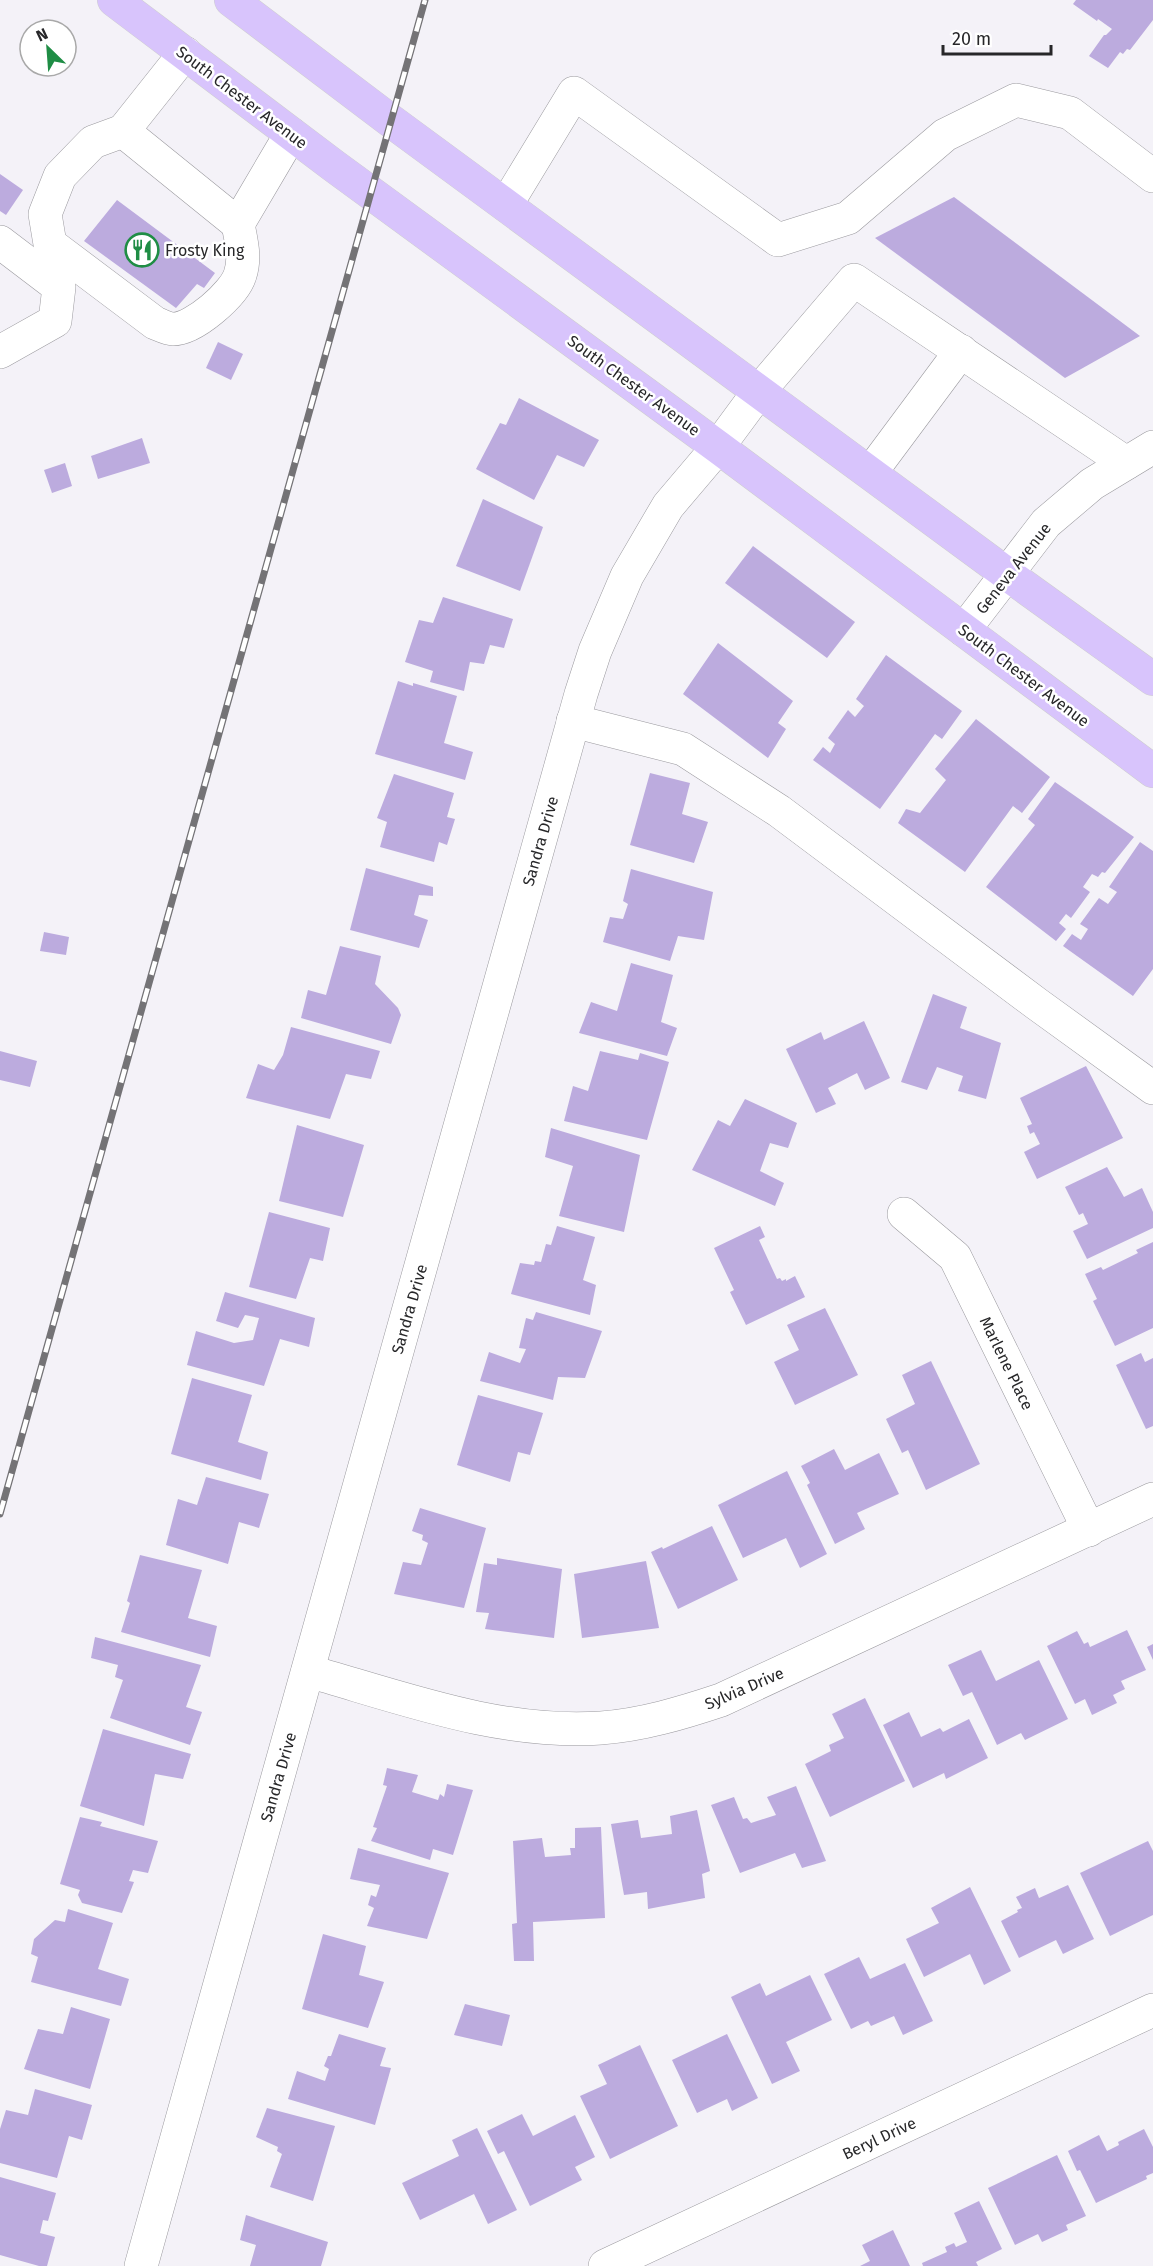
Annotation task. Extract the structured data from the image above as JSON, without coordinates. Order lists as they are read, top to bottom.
{
  "streets": {
    "main road": ["South Chester Avenue"],
    "street": [
      "Geneva Avenue",
      "Sandra Drive",
      "Marlene Place",
      "Sylvia Drive",
      "Beryl Drive"
    ]
  },
  "crossings": [
    ["South Chester Avenue", "Geneva Avenue"],
    ["South Chester Avenue", "Sandra Drive"],
    ["Sandra Drive", "Sylvia Drive"],
    ["Marlene Place", "Sylvia Drive"]
  ],
  "places": {
    "restaurant": ["Frosty King"]
  },
  "scale_bar": "20 m",
  "north": "top left"
}
